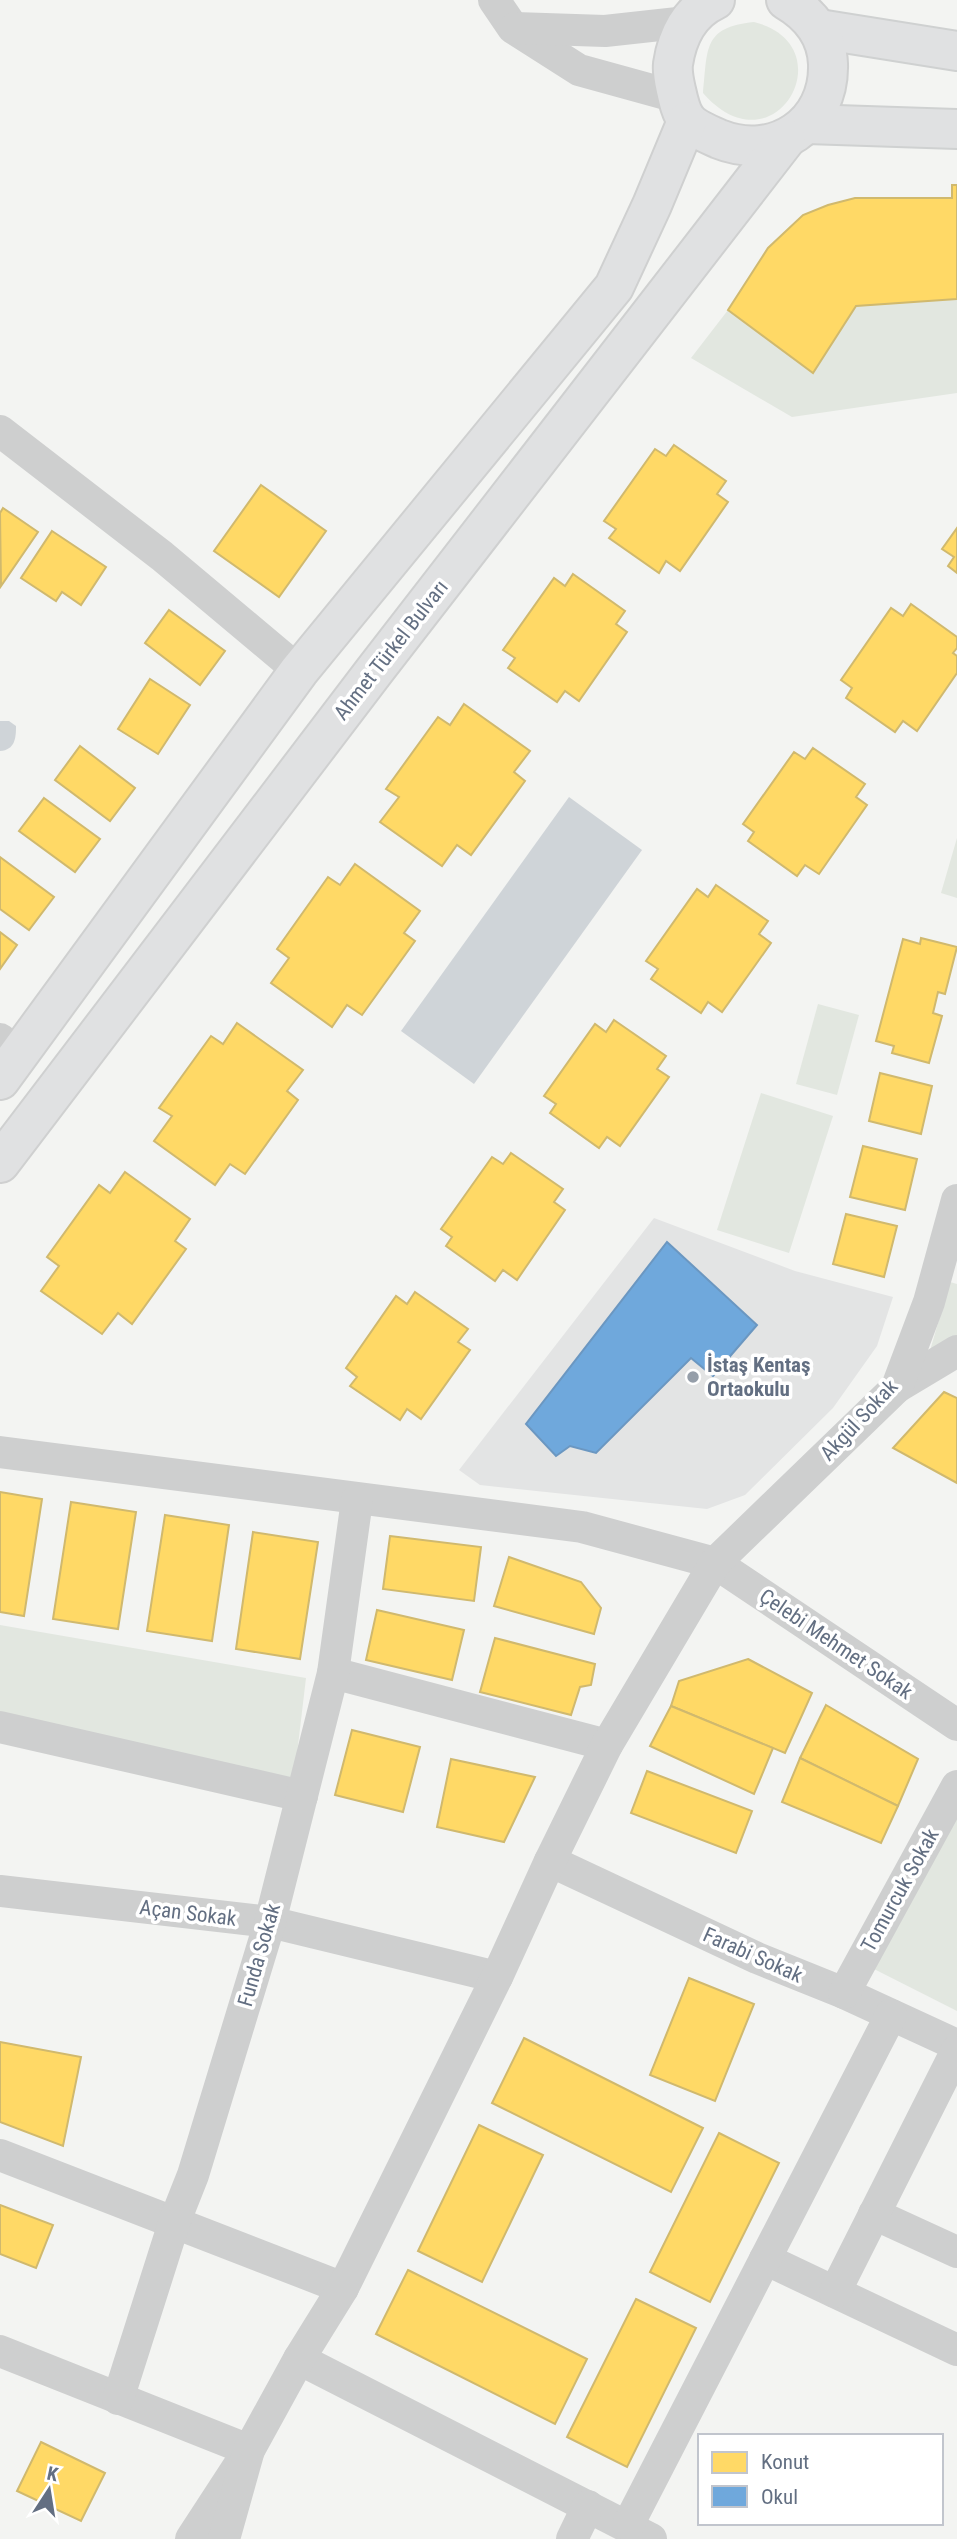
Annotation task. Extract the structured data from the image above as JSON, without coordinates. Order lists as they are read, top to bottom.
{
  "streets": {
    "main road": ["Ahmet Türkel Bulvarı"],
    "street": [
      "Akgül Sokak",
      "Çelebi Mehmet Sokak",
      "Tomurcuk Sokak",
      "Açan Sokak",
      "Funda Sokak",
      "Farabi Sokak"
    ]
  },
  "crossings": [
    ["Akgül Sokak", "Çelebi Mehmet Sokak"],
    ["Akgül Sokak", "Açan Sokak"],
    ["Akgül Sokak", "Farabi Sokak"],
    ["Çelebi Mehmet Sokak", "Funda Sokak"],
    ["Tomurcuk Sokak", "Farabi Sokak"],
    ["Açan Sokak", "Funda Sokak"]
  ],
  "places": ["İstaş Kentaş Ortaokulu"],
  "legend": ["Konut", "Okul"],
  "north": "top"
}
